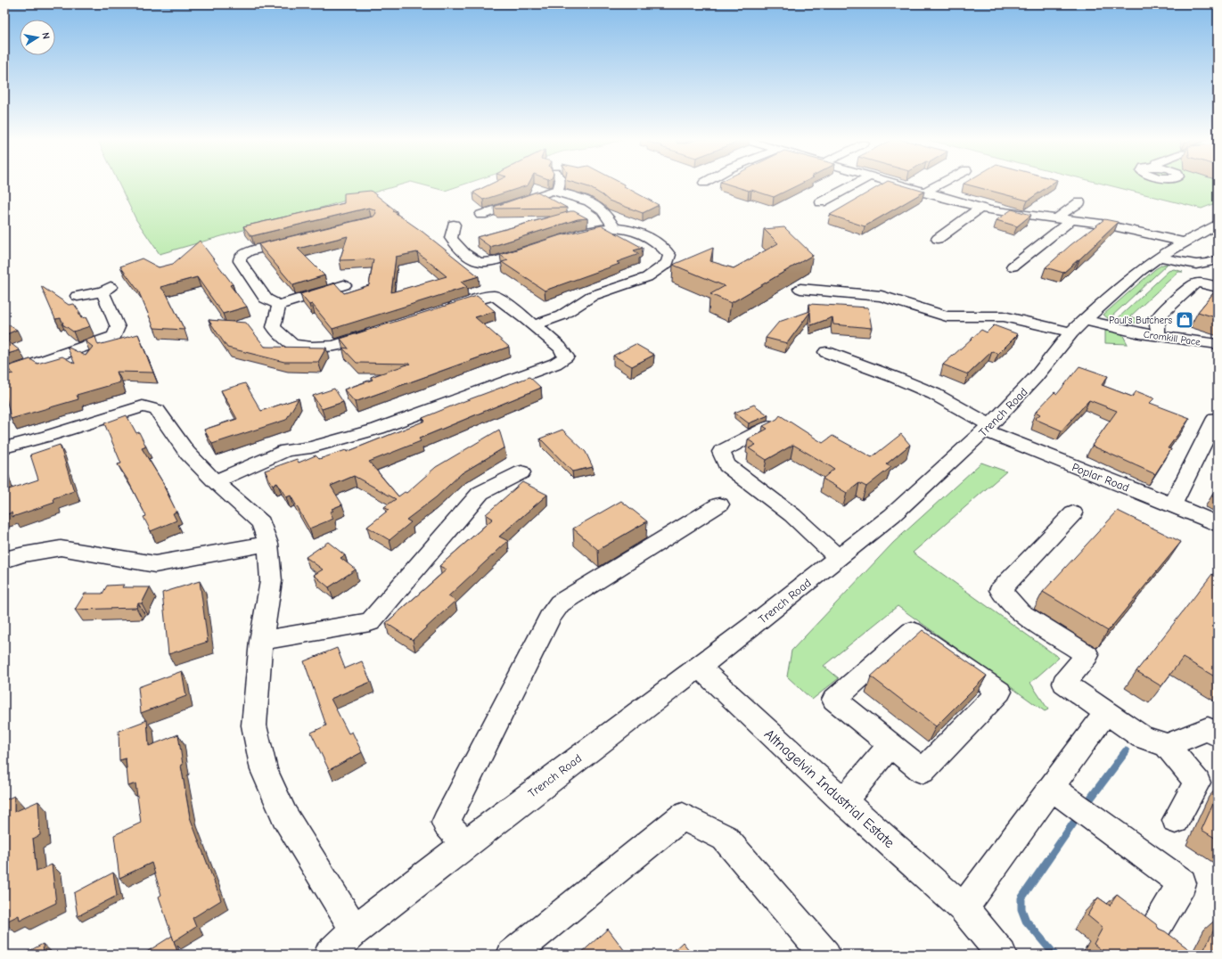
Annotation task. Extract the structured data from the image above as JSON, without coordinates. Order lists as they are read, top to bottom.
{
  "streets": {
    "street": [
      "Cromkill Pace",
      "Trench Road",
      "Poplar Road",
      "Altnagelvin Industrial Estate"
    ]
  },
  "crossings": [
    ["Cromkill Pace", "Trench Road"],
    ["Trench Road", "Poplar Road"],
    ["Trench Road", "Altnagelvin Industrial Estate"]
  ],
  "places": {
    "shop": ["Paul's Butchers"]
  },
  "north": "right"
}
